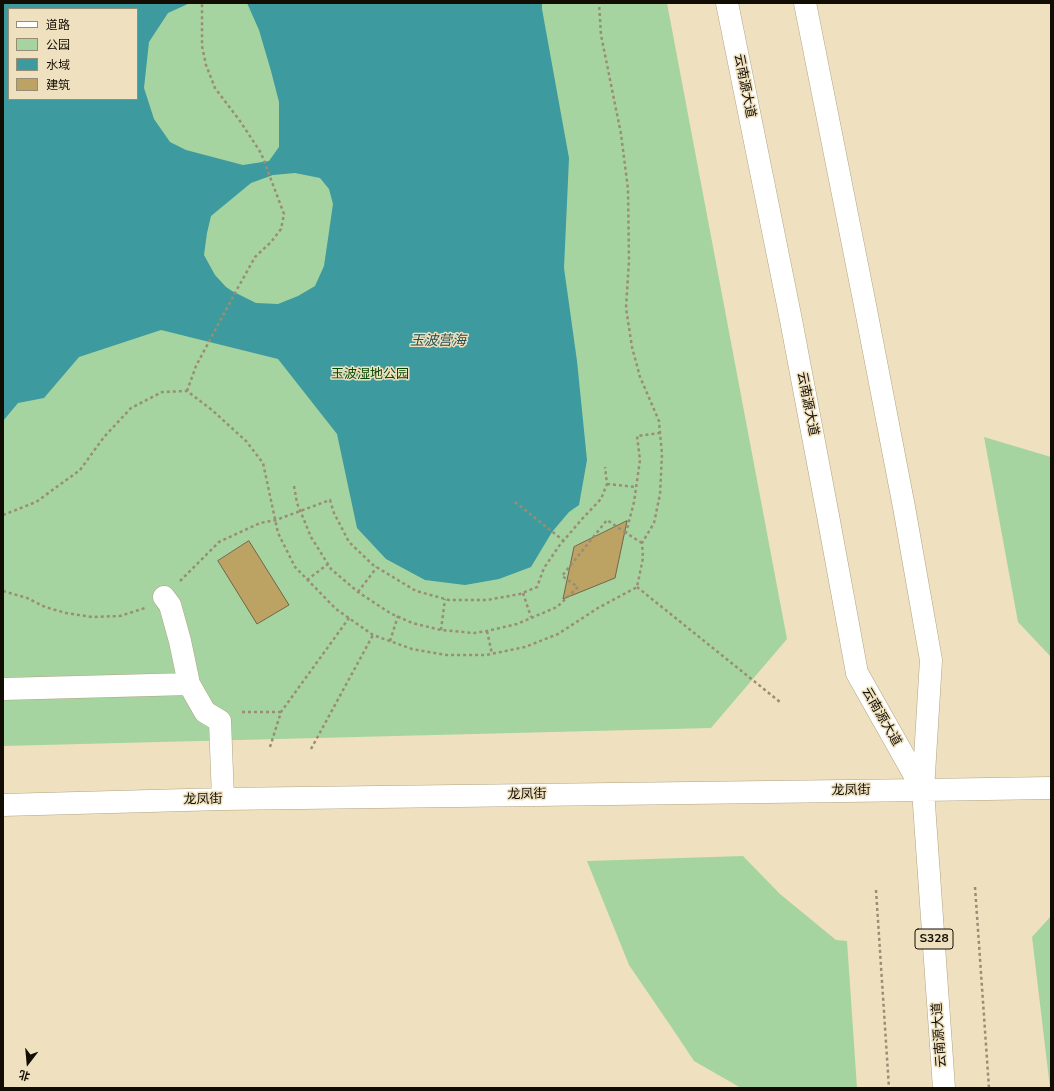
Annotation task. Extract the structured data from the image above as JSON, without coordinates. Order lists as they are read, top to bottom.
{
  "streets": {
    "main road": ["云南源大道", "龙凤街", "S328"]
  },
  "crossings": [
    ["云南源大道", "龙凤街"]
  ],
  "water": ["玉波营海"],
  "parks": ["玉波湿地公园"],
  "legend": [
    "道路",
    "公园",
    "水域",
    "建筑"
  ],
  "north": "bottom"
}
